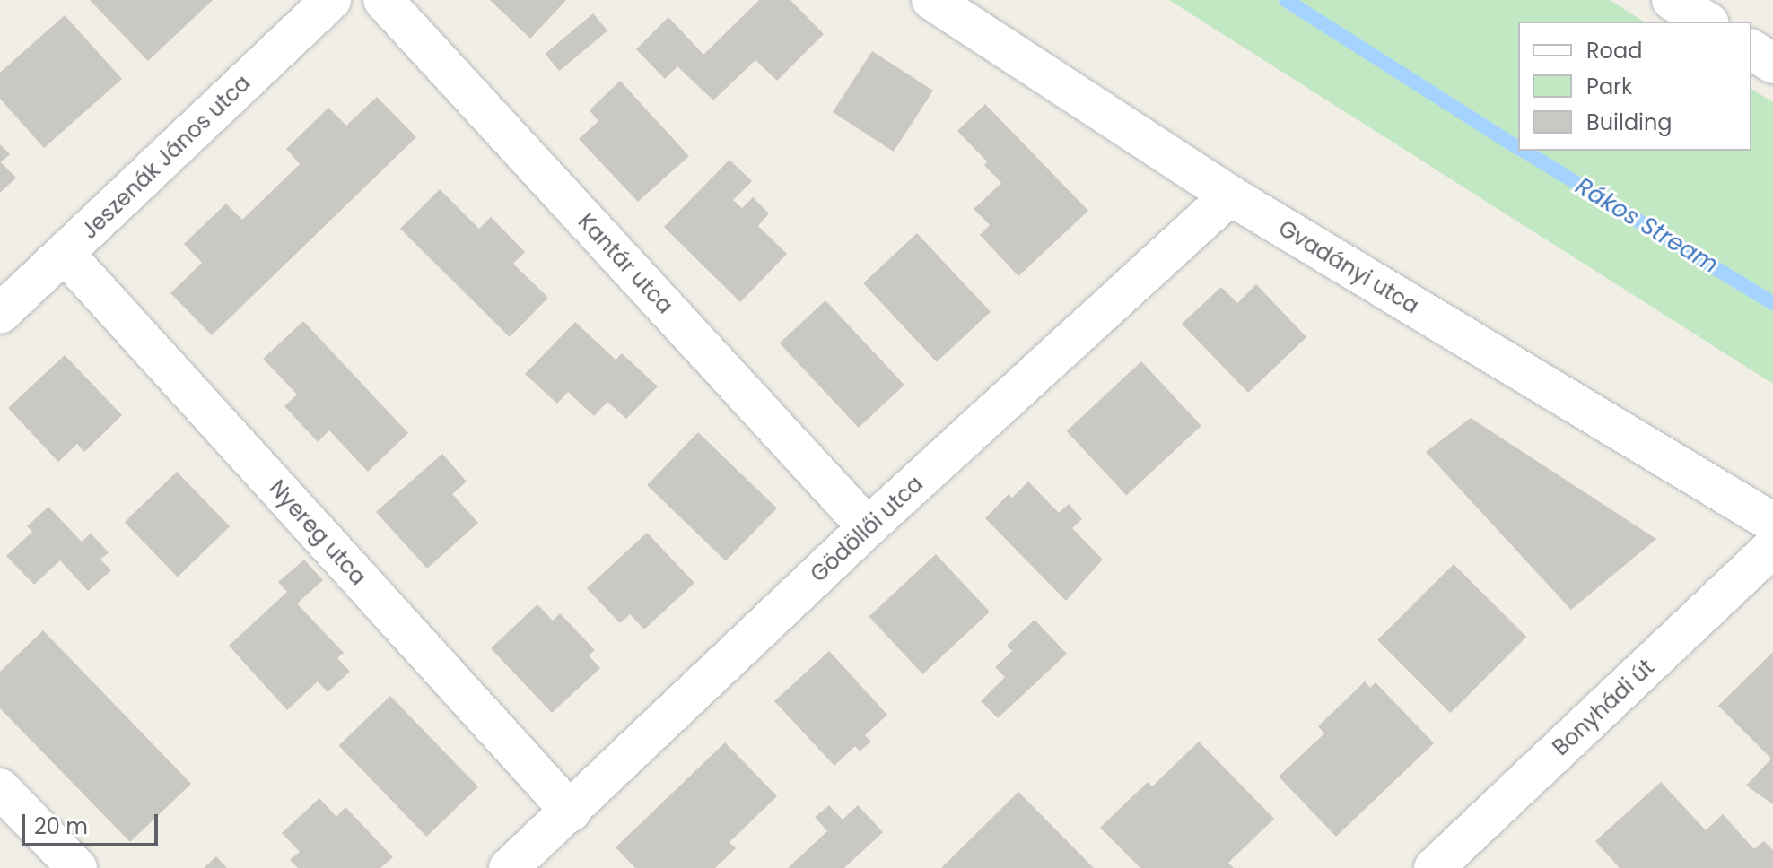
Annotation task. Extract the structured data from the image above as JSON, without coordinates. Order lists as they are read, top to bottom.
{
  "streets": {
    "street": [
      "Jeszenák János utca",
      "Kantár utca",
      "Gvadányi utca",
      "Gödöllői utca",
      "Nyereg utca",
      "Bonyhádi út"
    ]
  },
  "crossings": [
    ["Jeszenák János utca", "Nyereg utca"],
    ["Kantár utca", "Gödöllői utca"],
    ["Gvadányi utca", "Gödöllői utca"],
    ["Gödöllői utca", "Nyereg utca"]
  ],
  "water": ["Rákos Stream"],
  "legend": ["Road", "Park", "Building"],
  "scale_bar": "20 m"
}
